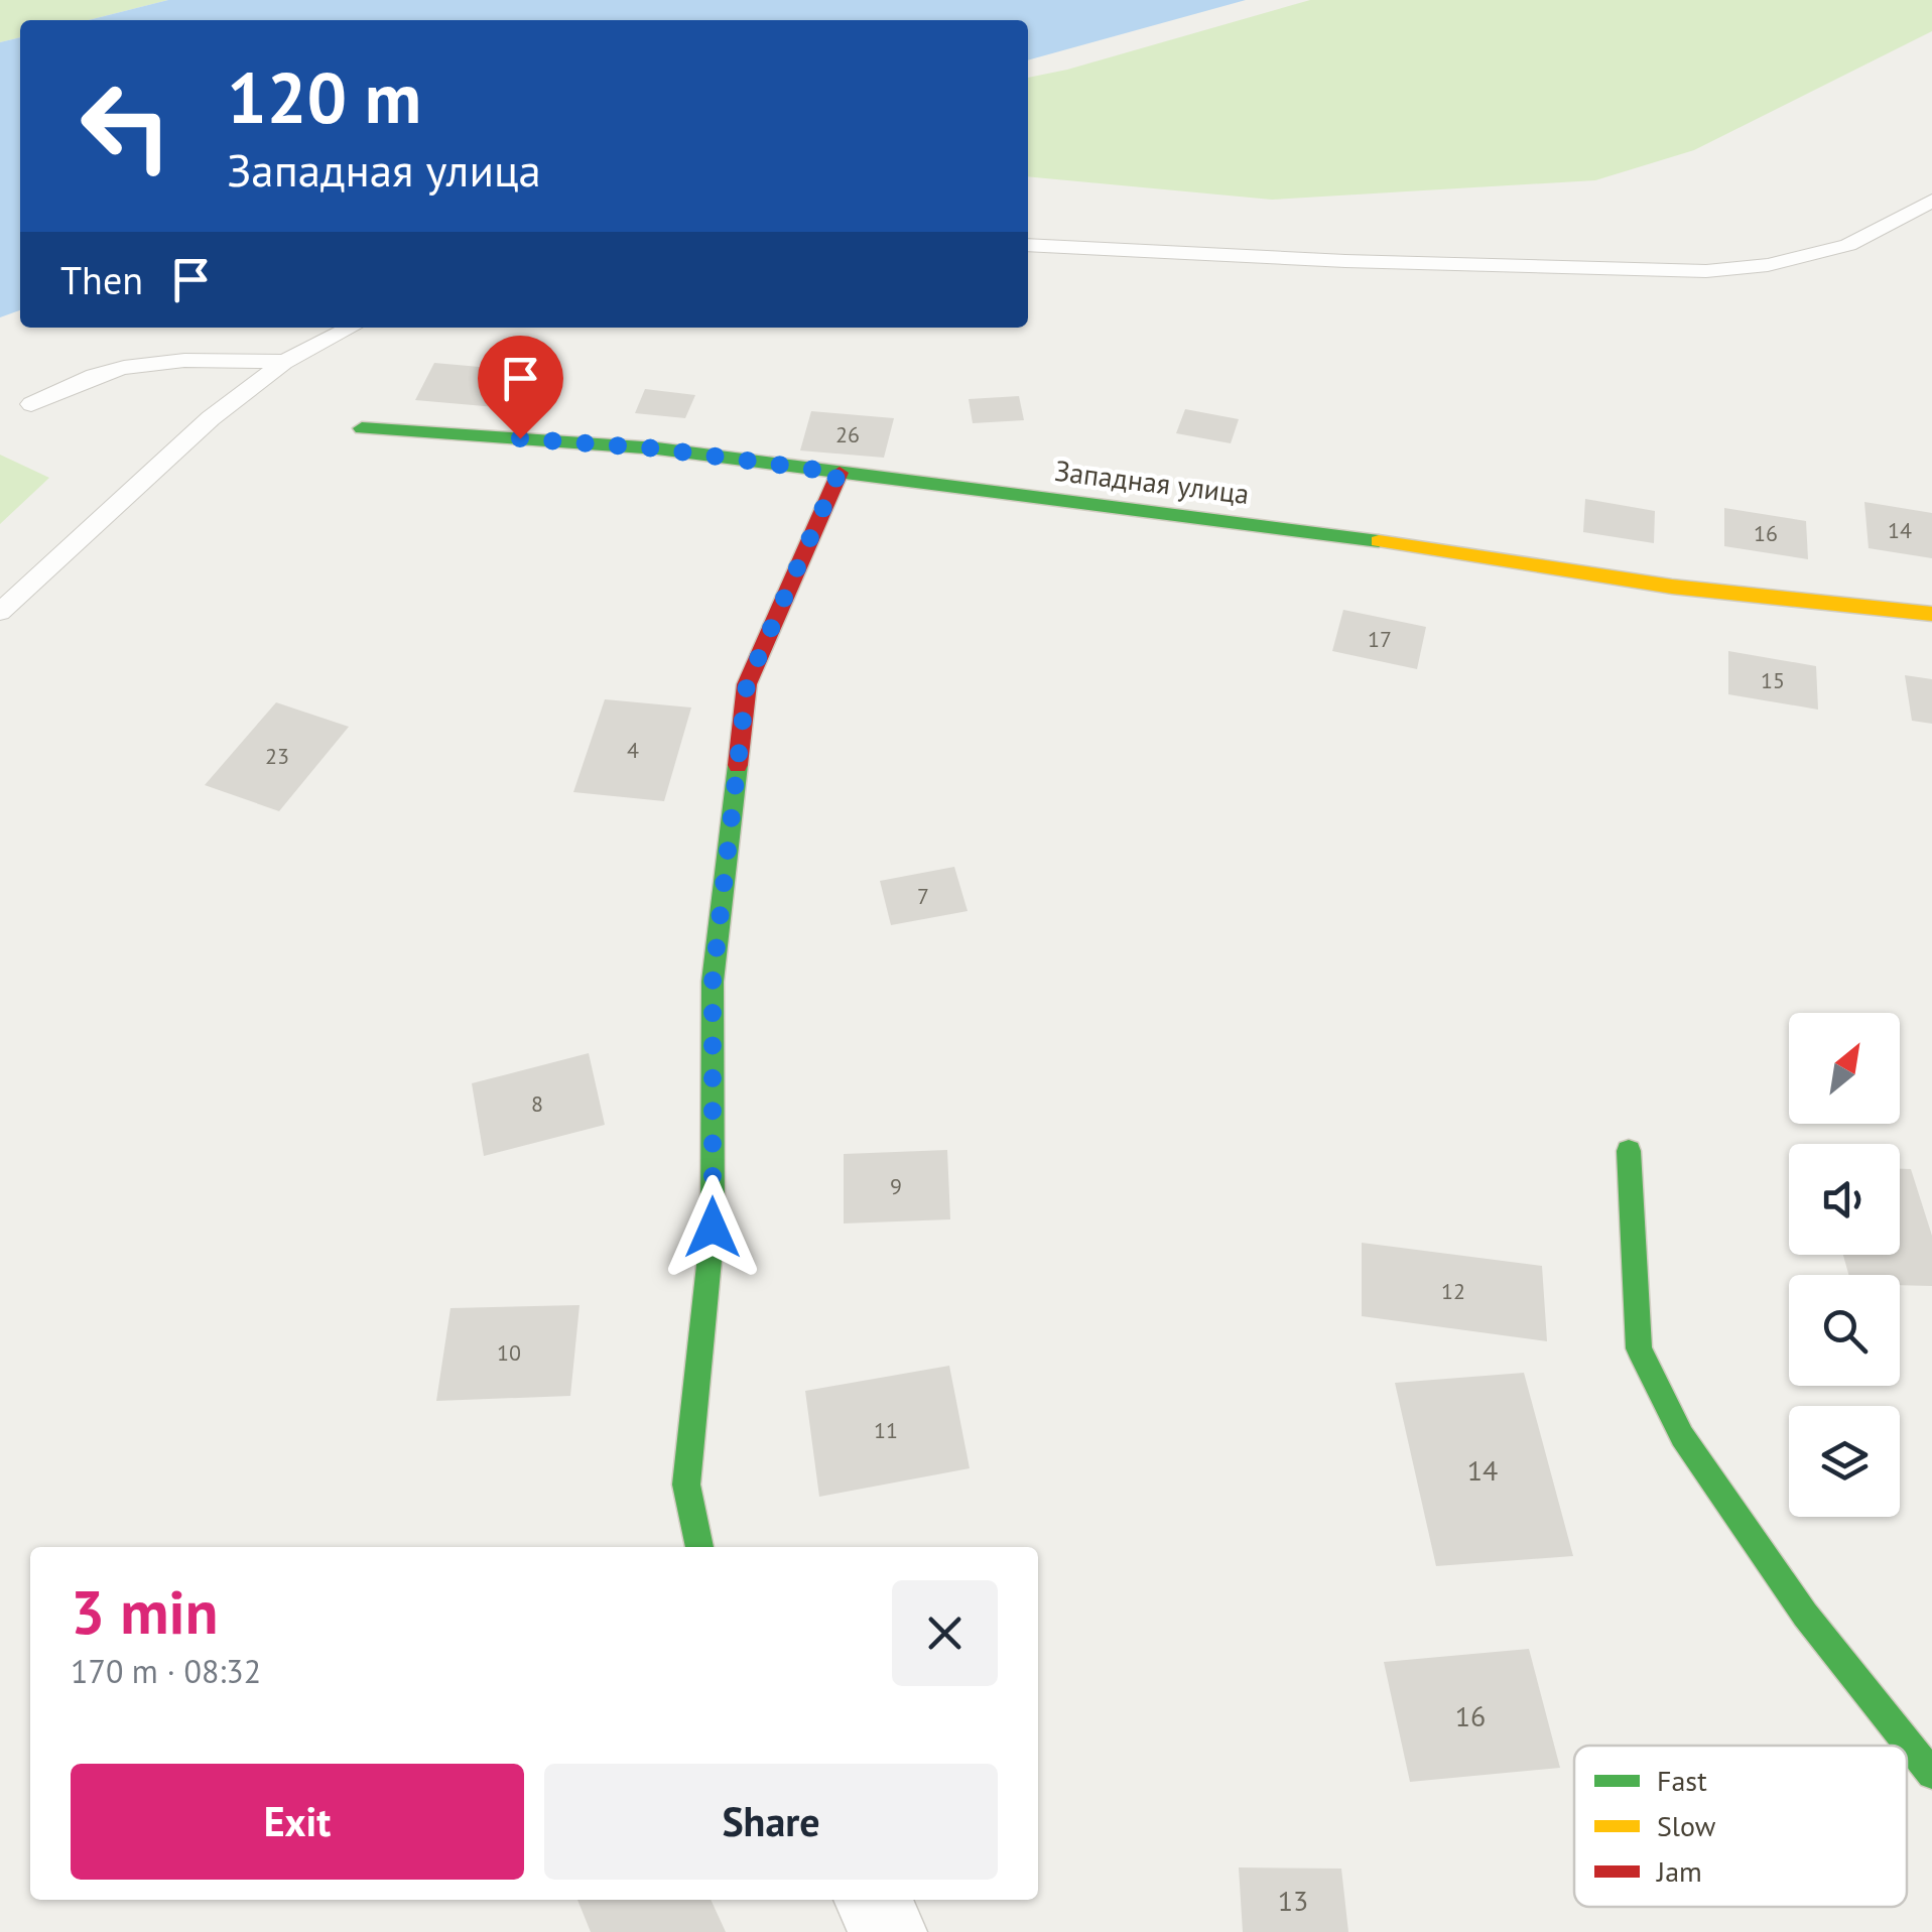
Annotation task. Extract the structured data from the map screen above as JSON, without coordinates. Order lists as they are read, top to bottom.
{
  "streets": {
    "street": ["Западная улица"]
  },
  "house_numbers": [
    "26",
    "14",
    "16",
    "17",
    "15",
    "4",
    "23",
    "7",
    "8",
    "9",
    "12",
    "10",
    "11",
    "14",
    "16",
    "13"
  ],
  "legend": ["Fast", "Slow", "Jam"],
  "north": "top right",
  "page": {
    "turn": ["120 m", "Западная улица"],
    "then": "Then",
    "heading": ["3 min", "170 m · 08:32"],
    "buttons": ["Exit", "Share"]
  }
}
